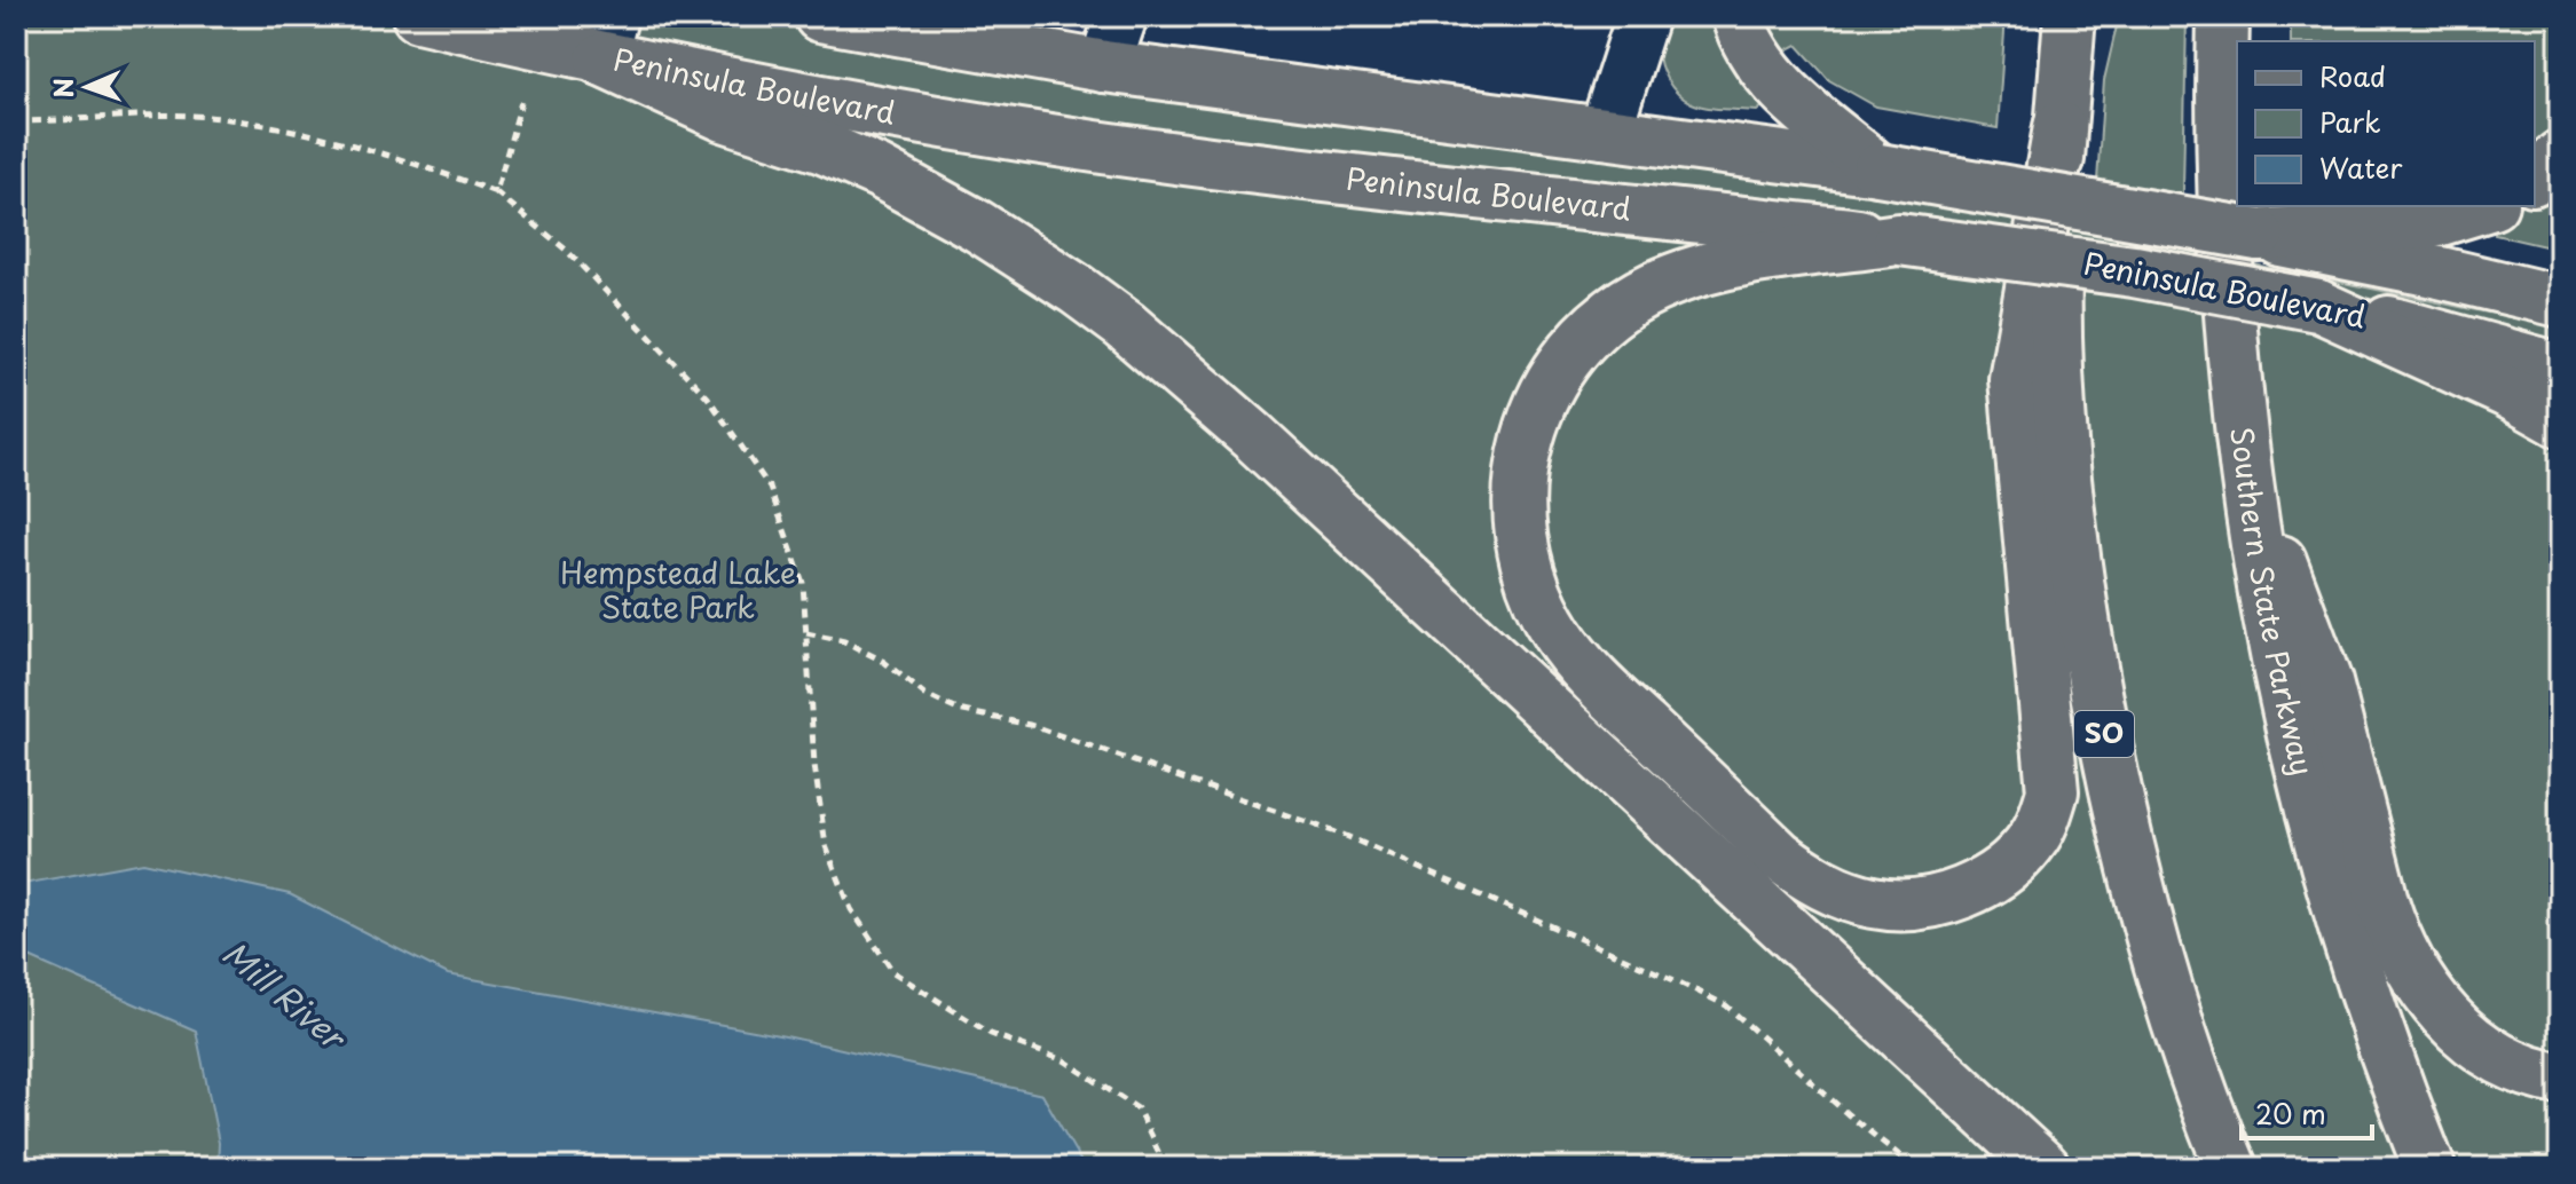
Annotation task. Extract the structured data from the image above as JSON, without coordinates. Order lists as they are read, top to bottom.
{
  "streets": {
    "main road": ["Peninsula Boulevard", "Southern State Parkway", "SO"]
  },
  "water": ["Mill River"],
  "parks": ["Hempstead Lake State Park"],
  "legend": ["Road", "Park", "Water"],
  "scale_bar": "20 m",
  "north": "left"
}
